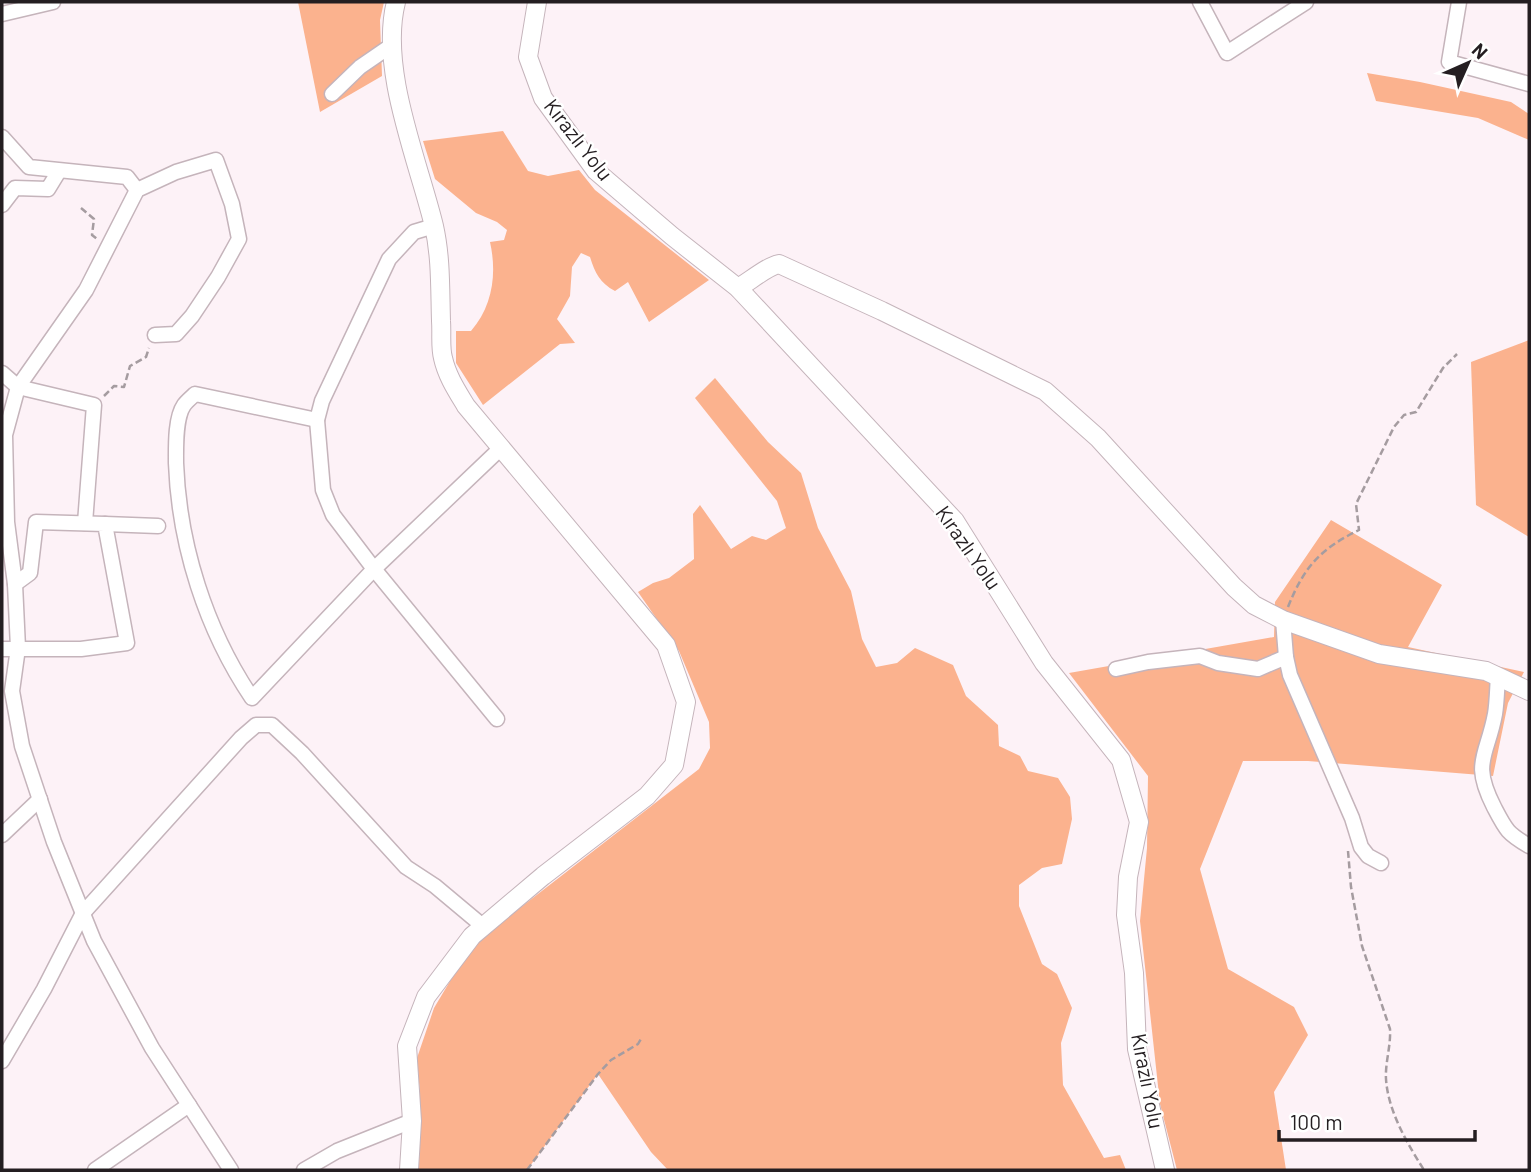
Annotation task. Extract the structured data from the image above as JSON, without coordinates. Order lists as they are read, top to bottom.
{
  "streets": {
    "street": ["Kırazlı Yolu"]
  },
  "scale_bar": "100 m",
  "north": "top right"
}
